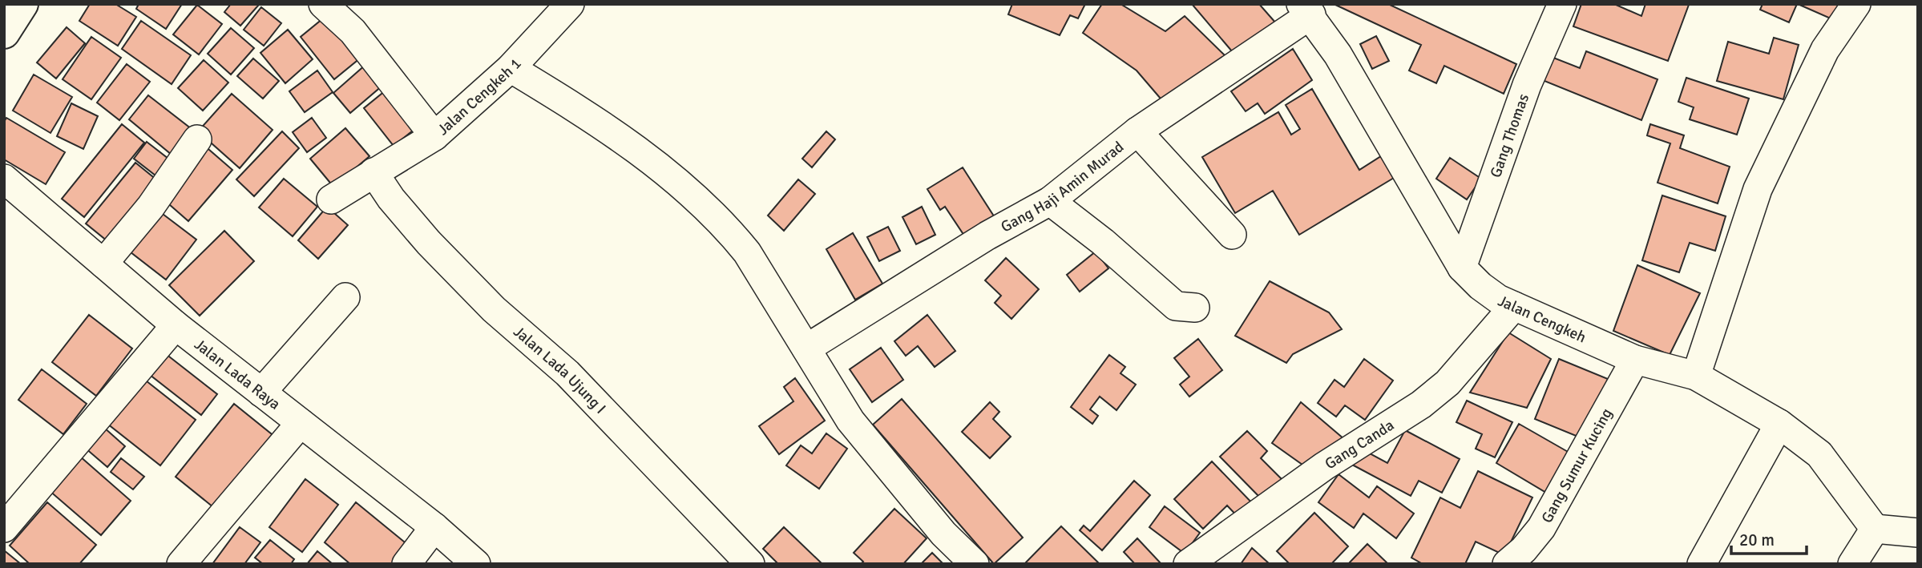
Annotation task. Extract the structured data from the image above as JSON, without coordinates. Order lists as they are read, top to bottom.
{
  "streets": {
    "street": [
      "Jalan Cengkeh 1",
      "Gang Thomas",
      "Gang Haji Amin Murad",
      "Jalan Cengkeh",
      "Jalan Lada Ujung I",
      "Jalan Lada Raya",
      "Gang Canda",
      "Gang Sumur Kucing"
    ]
  },
  "crossings": [
    ["Jalan Cengkeh 1", "Jalan Lada Ujung I"],
    ["Gang Thomas", "Jalan Cengkeh"],
    ["Gang Haji Amin Murad", "Jalan Cengkeh"],
    ["Jalan Cengkeh", "Gang Canda"],
    ["Jalan Cengkeh", "Gang Sumur Kucing"]
  ],
  "scale_bar": "20 m"
}
